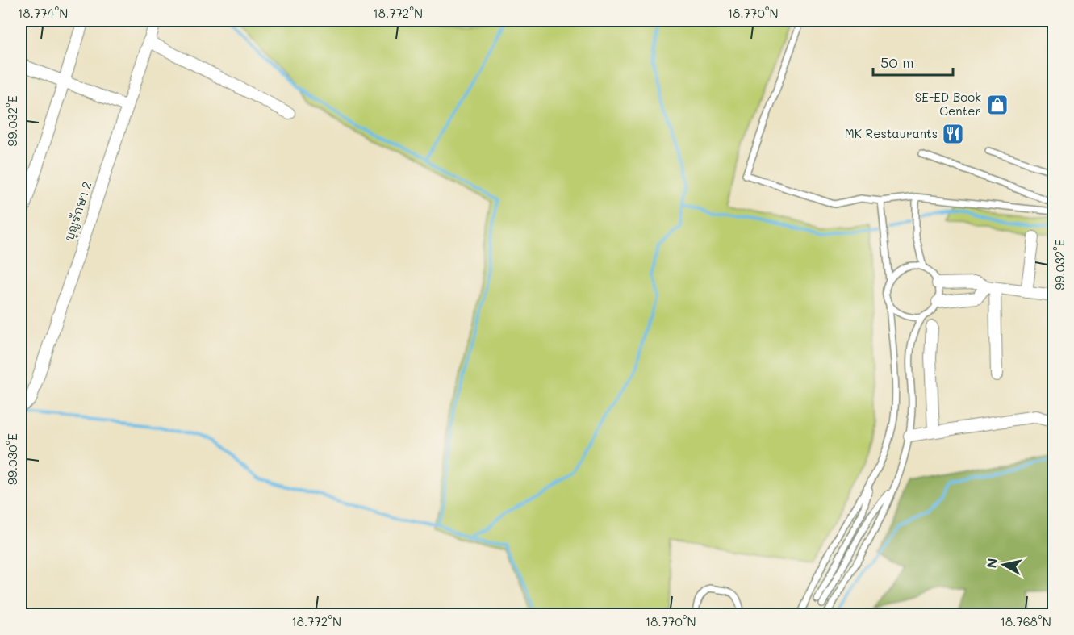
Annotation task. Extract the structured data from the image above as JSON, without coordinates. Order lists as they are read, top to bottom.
{
  "streets": {
    "street": ["บุญรักษา 2"]
  },
  "places": {
    "shop": ["SE-ED Book Center"],
    "restaurant": ["MK Restaurants"]
  },
  "scale_bar": "50 m",
  "north": "left",
  "coordinates": [
    "18.774°N",
    "18.772°N",
    "18.770°N",
    "99.032°E",
    "99.030°E",
    "18.768°N"
  ]
}
